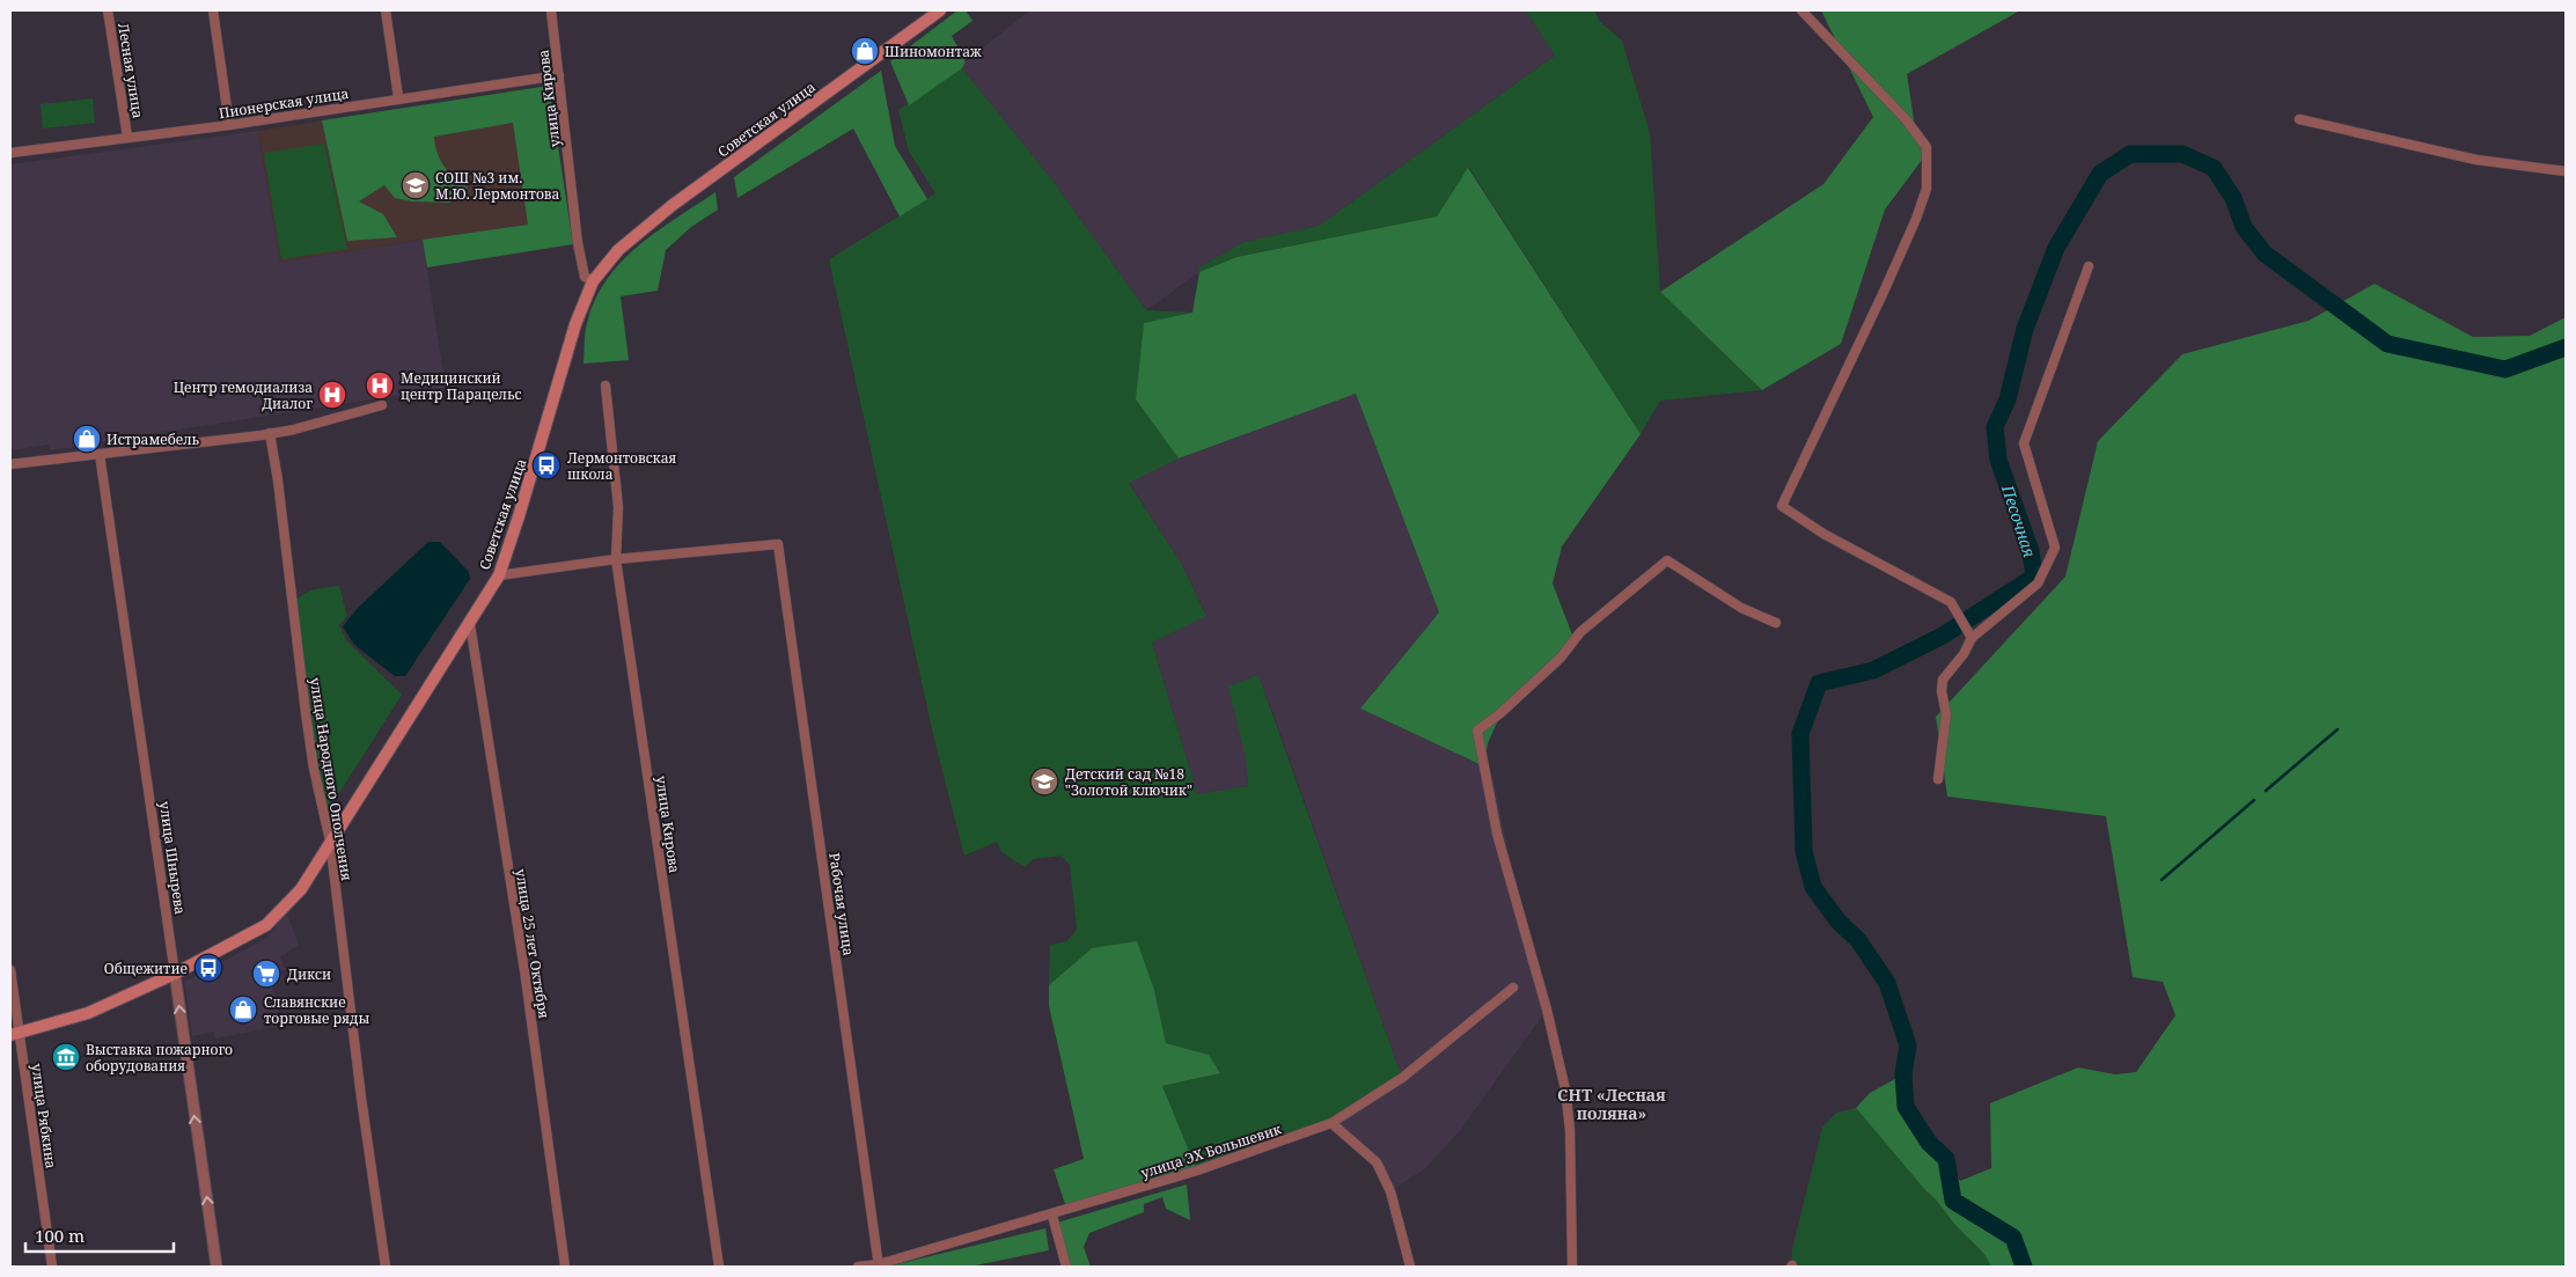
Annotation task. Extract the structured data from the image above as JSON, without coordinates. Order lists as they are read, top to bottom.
{
  "streets": {
    "main road": ["Советская улица"],
    "street": [
      "Лесная улица",
      "улица Кирова",
      "Пионерская улица",
      "улица Народного Ополчения",
      "улица Шнырева",
      "Рабочая улица",
      "улица 25 лет Октября",
      "улица Рябкина",
      "улица ЭХ Большевик"
    ]
  },
  "crossings": [
    ["Лесная улица", "Пионерская улица"],
    ["улица Кирова", "Пионерская улица"],
    ["улица Кирова", "Советская улица"],
    ["улица Кирова", "Рабочая улица"],
    ["Советская улица", "улица Народного Ополчения"],
    ["Советская улица", "улица Шнырева"],
    ["Советская улица", "улица 25 лет Октября"],
    ["Советская улица", "улица Рябкина"],
    ["Рабочая улица", "улица ЭХ Большевик"]
  ],
  "one_way": ["улица Шнырева"],
  "districts": ["СНТ «Лесная поляна»"],
  "water": ["Песочная"],
  "places": {
    "shop": ["Шиномонтаж", "Истрамебель", "Славянские торговые ряды"],
    "school or university": ["СОШ №3 им. М.Ю. Лермонтова", "Детский сад №18 \"Золотой ключик\""],
    "hospital": ["Медицинский центр Парацельс", "Центр гемодиализа Диалог"],
    "bus stop": ["Лермонтовская школа", "Общежитие"],
    "supermarket": ["Дикси"],
    "museum": ["Выставка пожарного оборудования"]
  },
  "scale_bar": "100 m"
}
